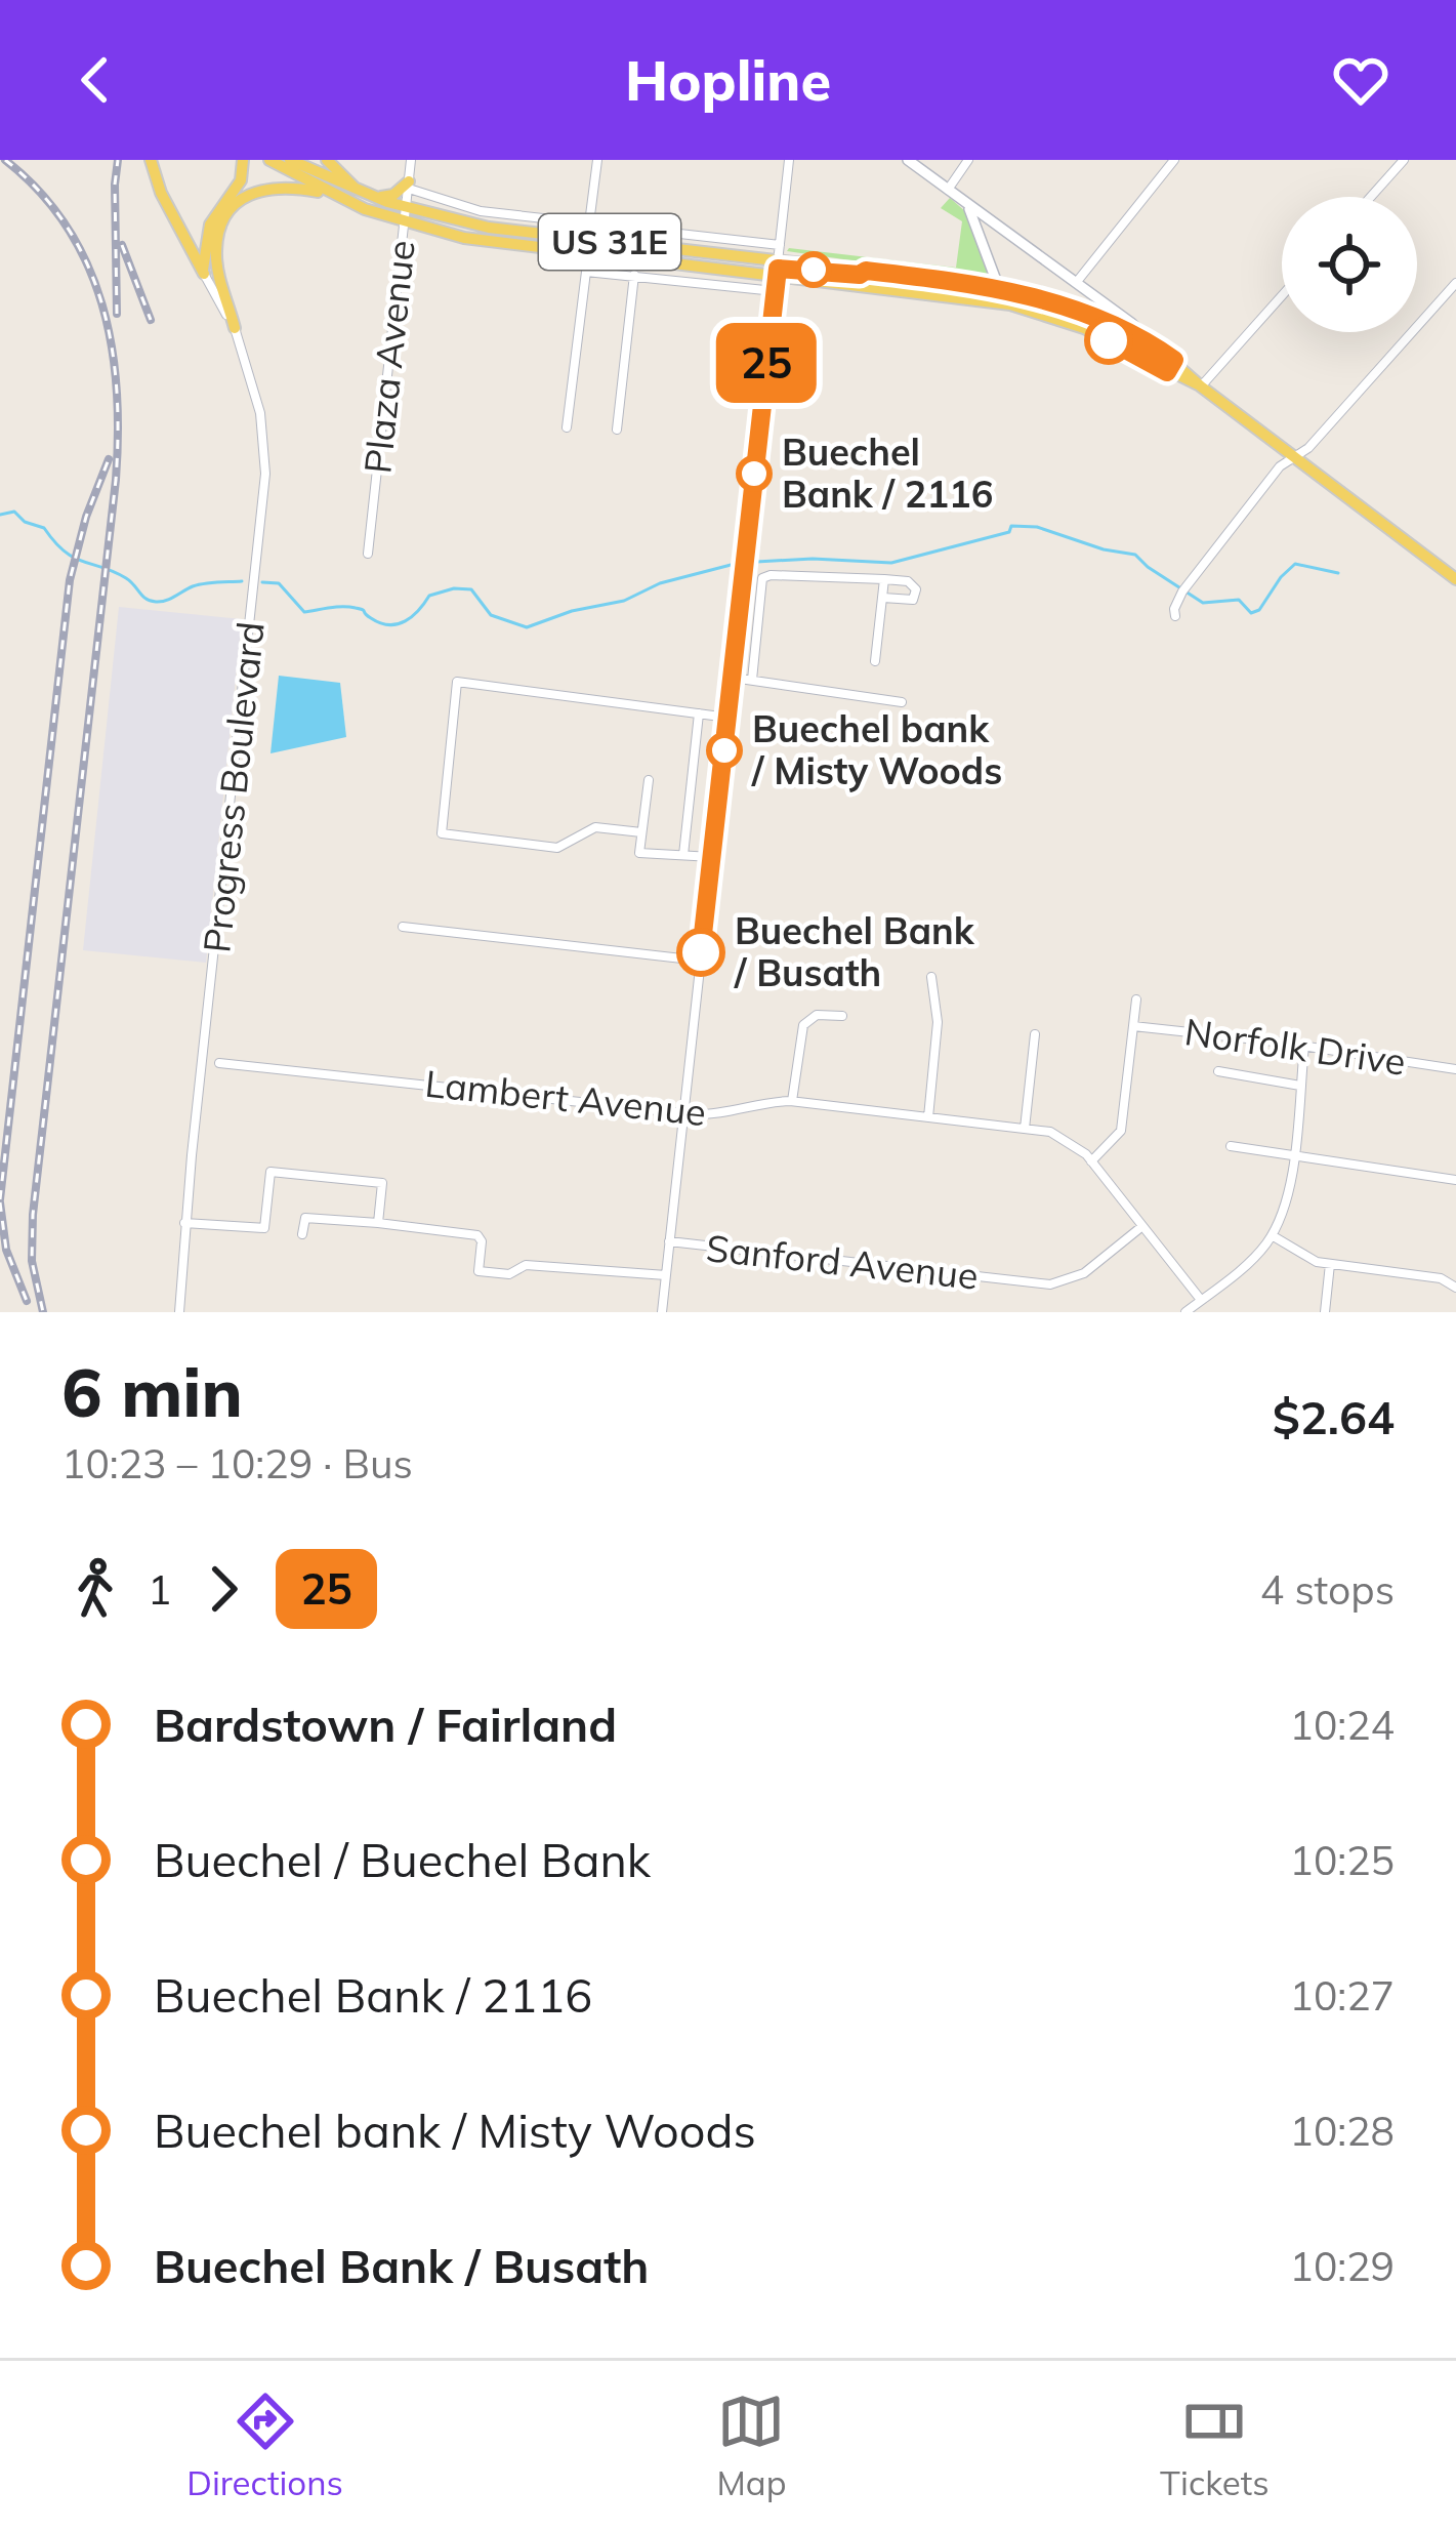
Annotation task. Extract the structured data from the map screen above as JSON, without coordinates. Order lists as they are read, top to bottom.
{
  "streets": {
    "main road": ["US 31E"],
    "street": [
      "Plaza Avenue",
      "Progress Boulevard",
      "Norfolk Drive",
      "Lambert Avenue",
      "Sanford Avenue"
    ]
  },
  "crossings": [
    ["US 31E", "Plaza Avenue"],
    ["Lambert Avenue", "Sanford Avenue"]
  ],
  "places": ["Buechel Bank / 2116", "Buechel bank / Misty Woods", "Buechel Bank / Busath"],
  "lines": ["bus line 25"],
  "page": {
    "header": "Hopline",
    "on_map": "25",
    "heading": ["6 min", "10:23 – 10:29 · Bus", "$2.64"],
    "legs": ["1", "25", "4 stops"],
    "list": [
      {
        "name": "Bardstown / Fairland",
        "value": "10:24"
      },
      {
        "name": "Buechel / Buechel Bank",
        "value": "10:25"
      },
      {
        "name": "Buechel Bank / 2116",
        "value": "10:27"
      },
      {
        "name": "Buechel bank / Misty Woods",
        "value": "10:28"
      },
      {
        "name": "Buechel Bank / Busath",
        "value": "10:29"
      }
    ],
    "tabs": ["Directions", "Map", "Tickets"]
  }
}
